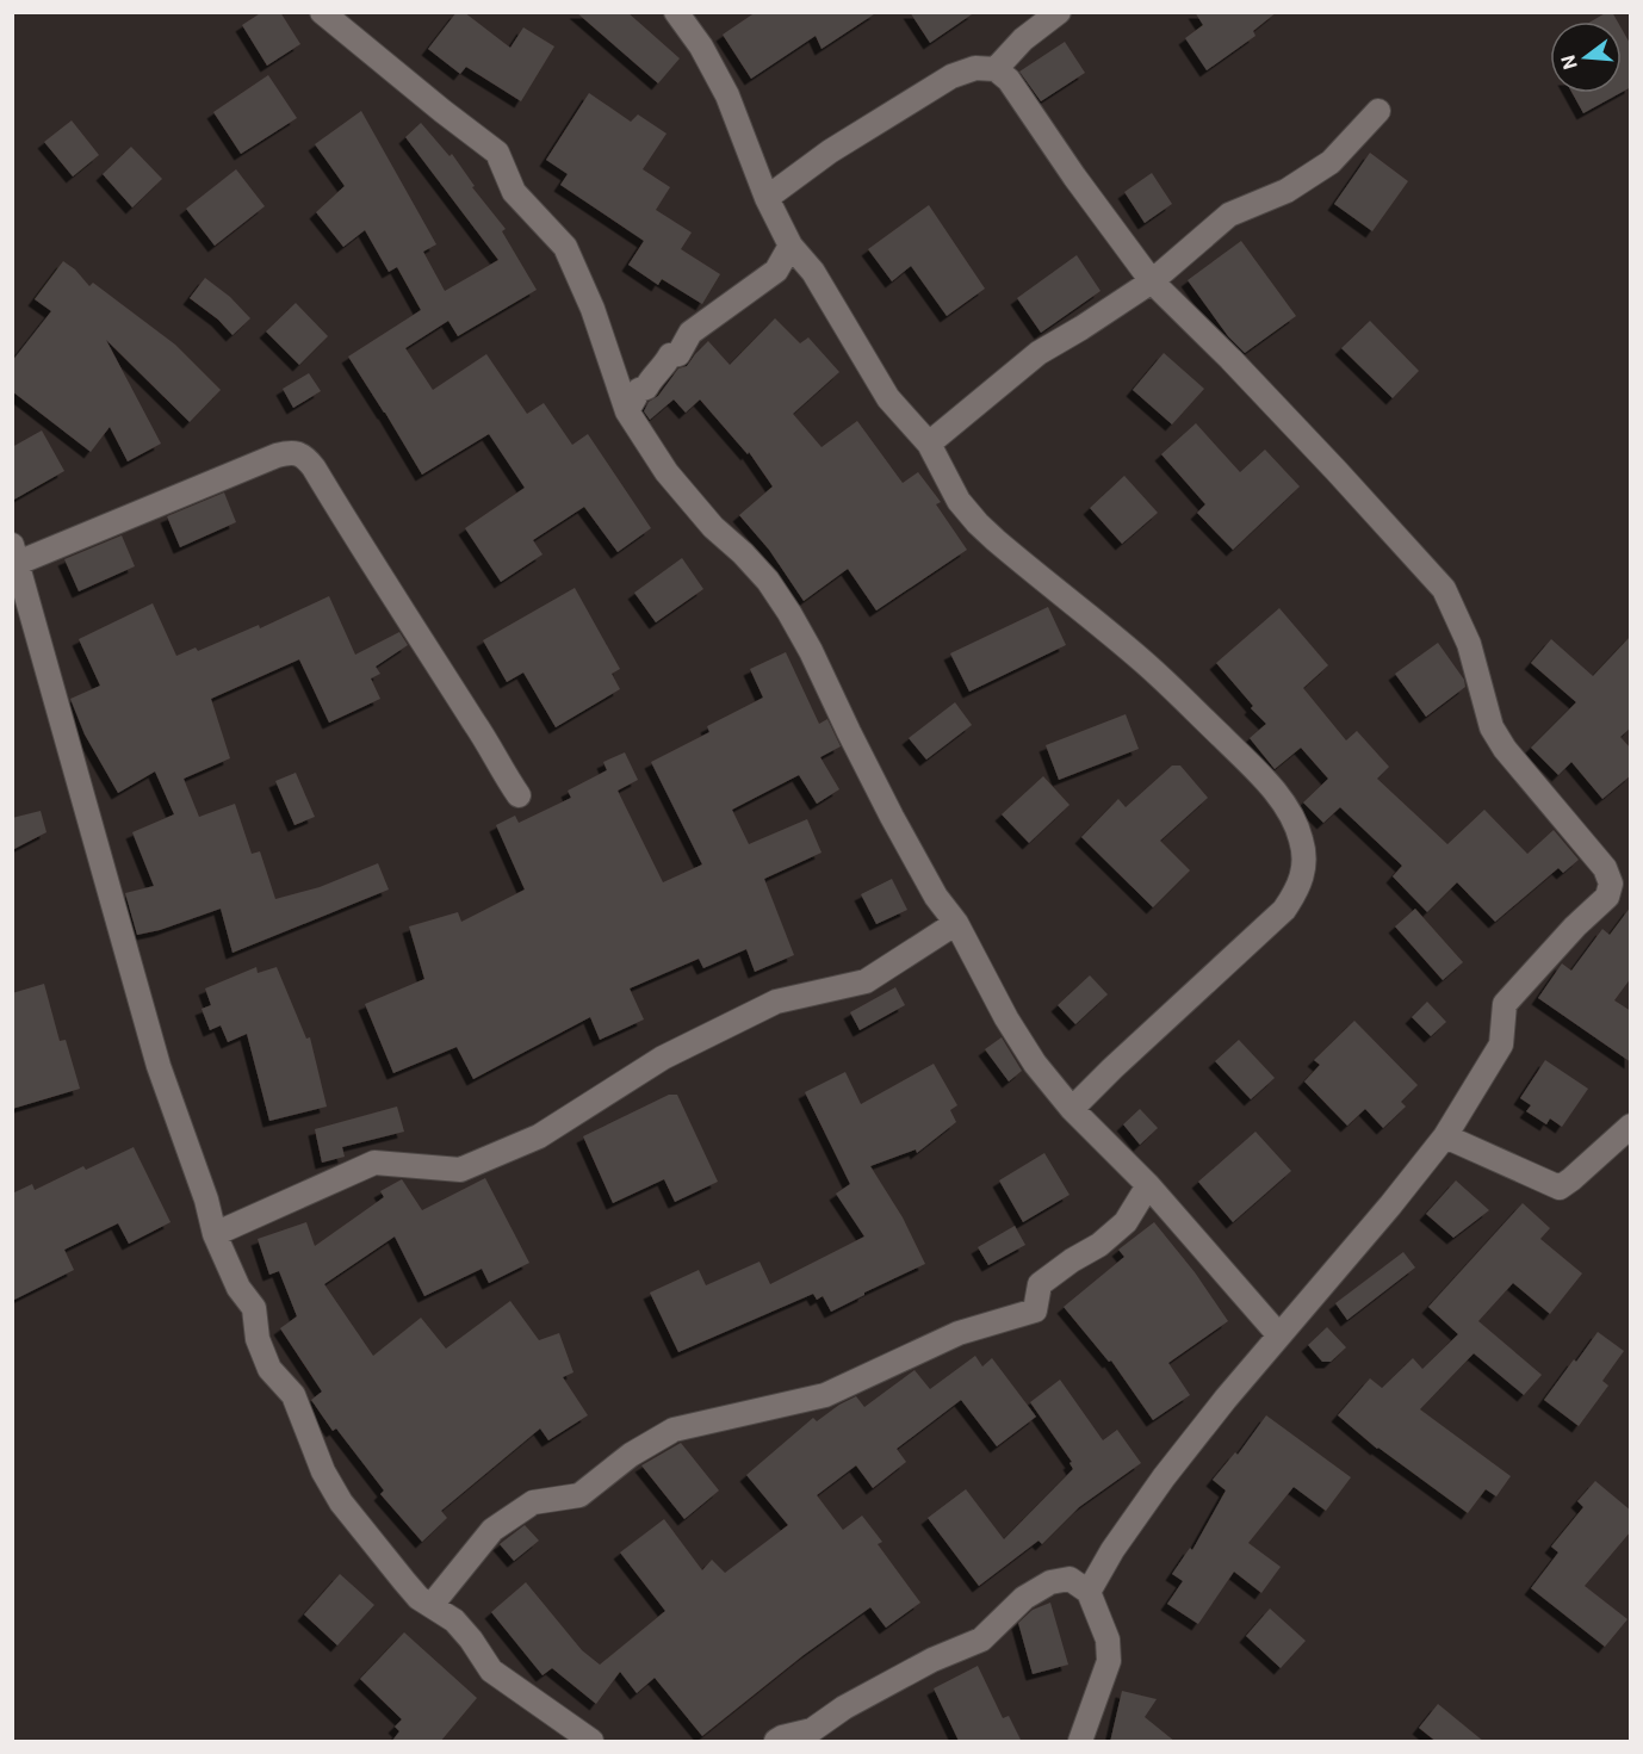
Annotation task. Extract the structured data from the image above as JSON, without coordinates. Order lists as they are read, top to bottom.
{
  "north": "left"
}
